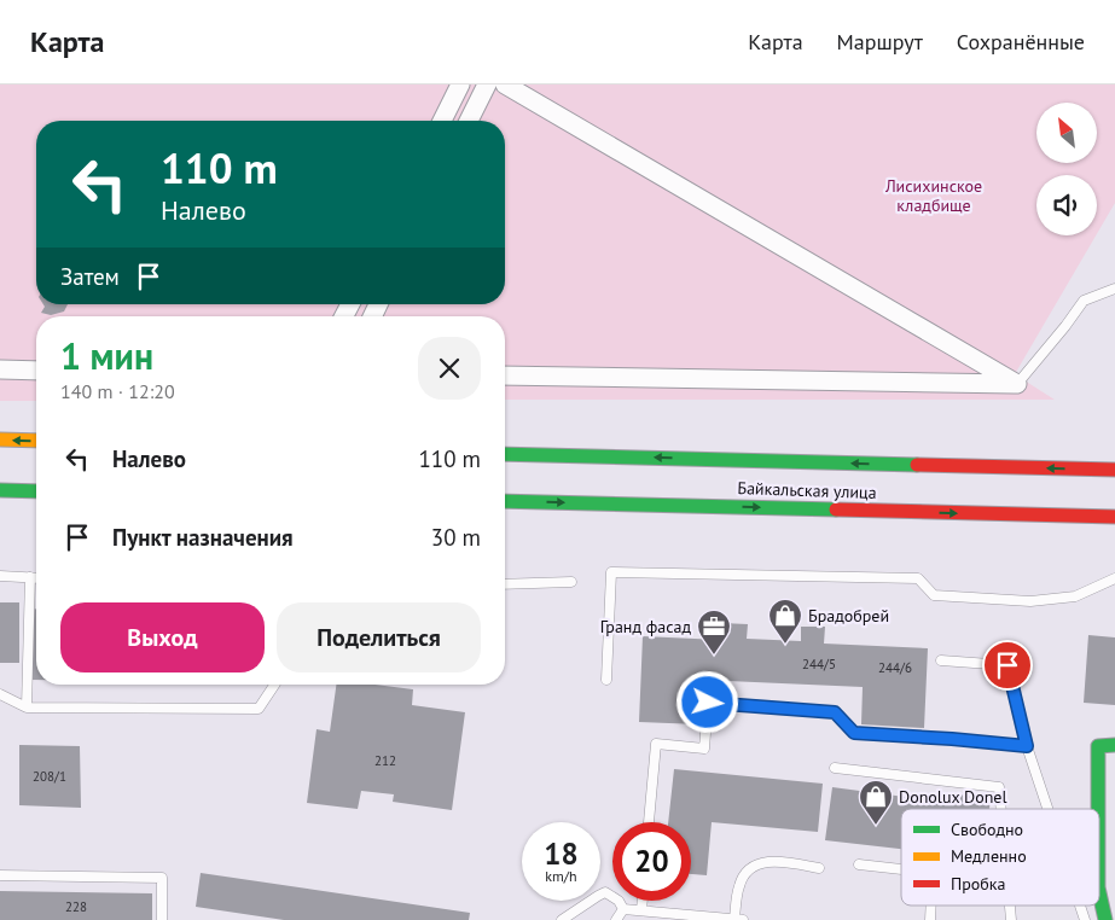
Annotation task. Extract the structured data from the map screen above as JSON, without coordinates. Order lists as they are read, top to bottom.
{
  "streets": {
    "main road": ["Байкальская улица"]
  },
  "parks": ["Лисихинское кладбище"],
  "places": {
    "shop": ["Брадобрей", "Donolux Donel"],
    "office": ["Гранд фасад"]
  },
  "house_numbers": [
    "244/5",
    "244/6",
    "212",
    "208/1",
    "228"
  ],
  "legend": ["Свободно", "Медленно", "Пробка"],
  "north": "top left",
  "page": {
    "header": "Карта",
    "nav": ["Карта", "Маршрут", "Сохранённые"],
    "turn": ["110 m", "Налево"],
    "then": "Затем",
    "heading": ["1 мин", "140 m · 12:20"],
    "list": [
      {
        "name": "Налево",
        "value": "110 m"
      },
      {
        "name": "Пункт назначения",
        "value": "30 m"
      }
    ],
    "buttons": ["Выход", "Поделиться"],
    "speed": "18 km/h",
    "limit": "20"
  }
}
